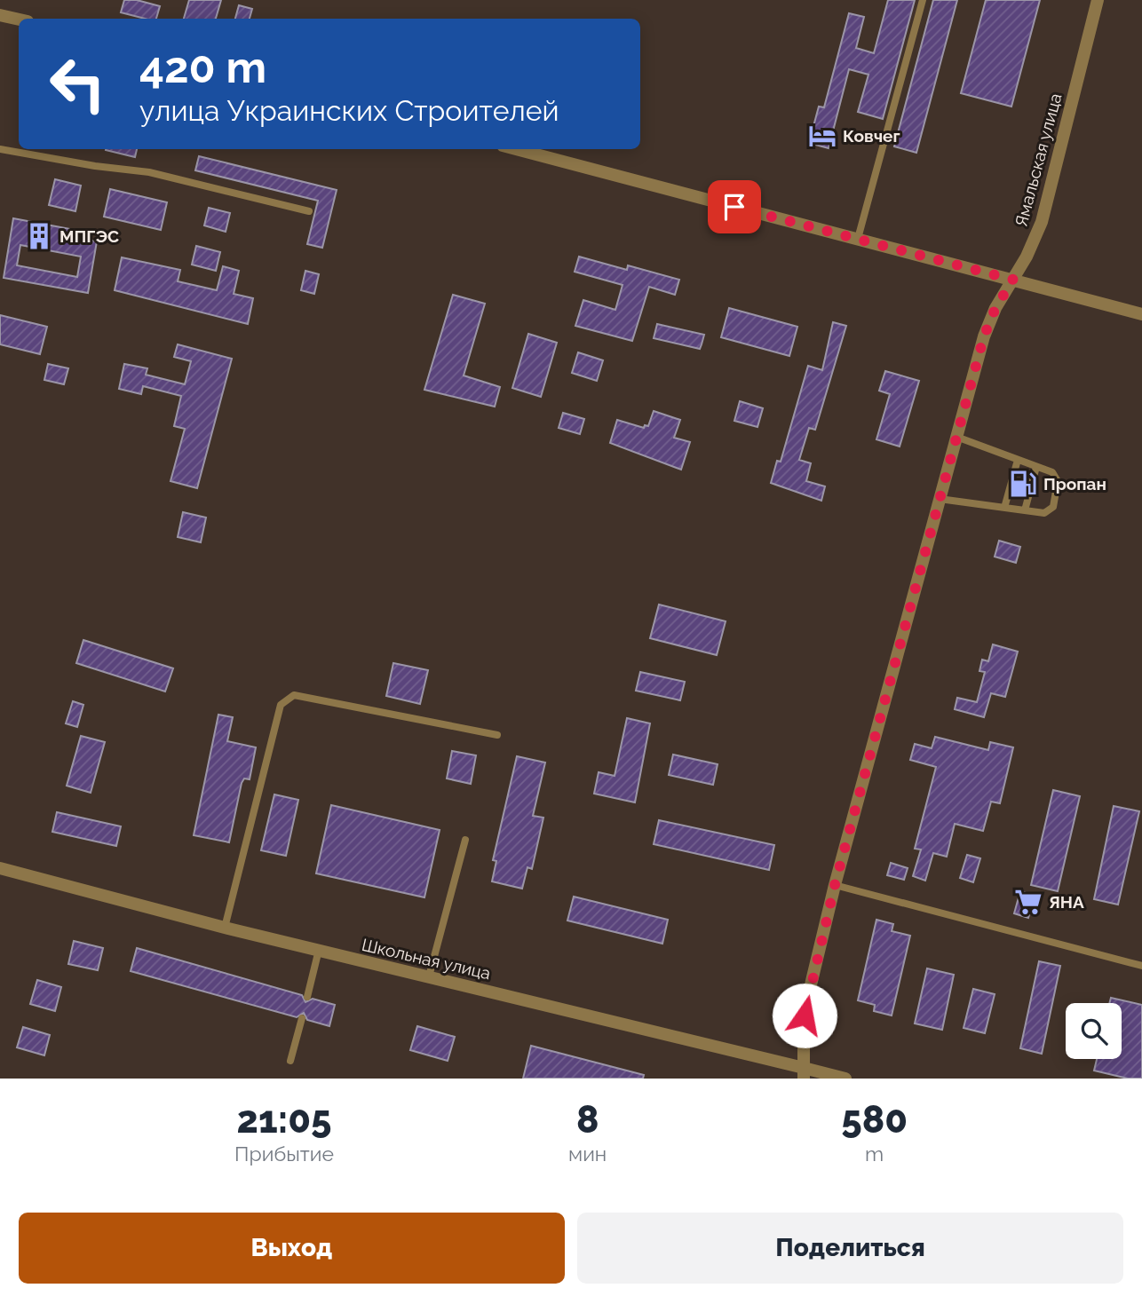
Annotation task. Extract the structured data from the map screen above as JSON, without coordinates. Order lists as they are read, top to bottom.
{
  "streets": {
    "street": ["Ямальская улица", "Школьная улица"]
  },
  "crossings": [
    ["Ямальская улица", "Школьная улица"]
  ],
  "places": {
    "hotel": ["Ковчег"],
    "building": ["МПГЭС"],
    "fuel station": ["Пропан"],
    "supermarket": ["ЯНА"]
  },
  "page": {
    "turn": ["420 m", "улица Украинских Строителей"],
    "eta": [
      "21:05",
      "Прибытие",
      "8",
      "мин",
      "580",
      "m"
    ],
    "buttons": ["Выход", "Поделиться"]
  }
}
